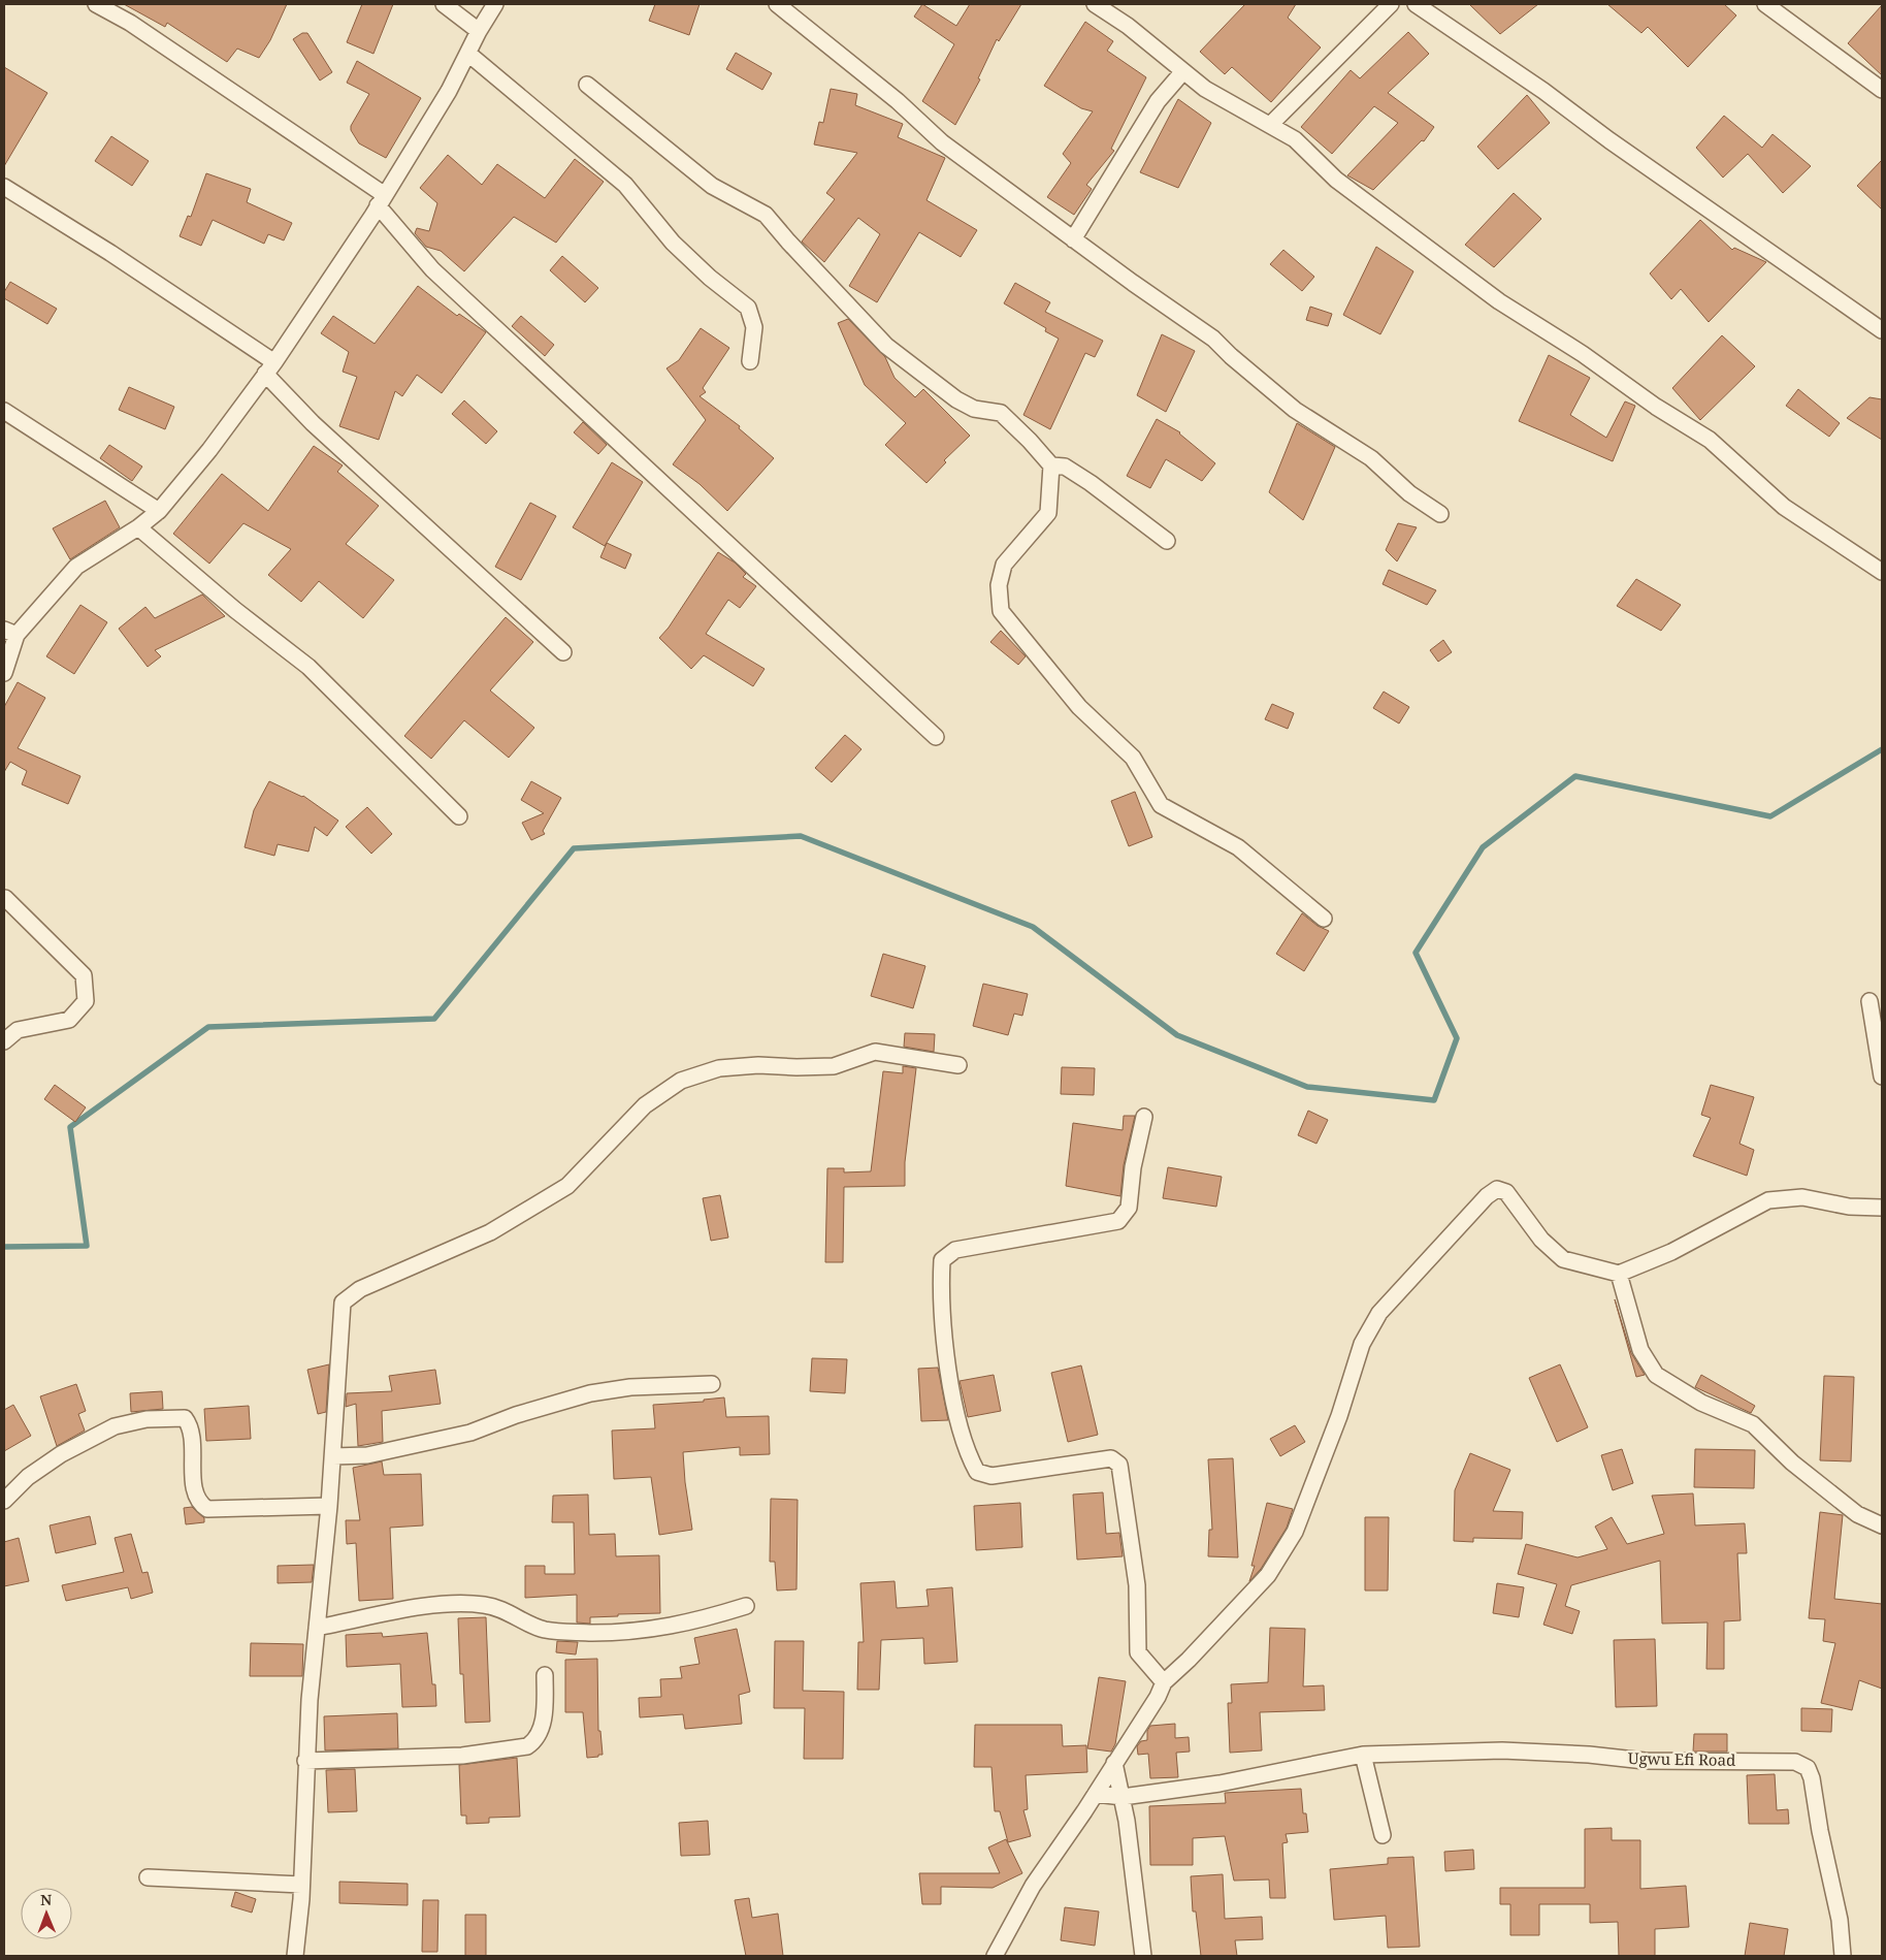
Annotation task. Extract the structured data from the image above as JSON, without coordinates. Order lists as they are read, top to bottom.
{
  "streets": {
    "street": ["Ugwu Efi Road"]
  },
  "north": "top"
}
